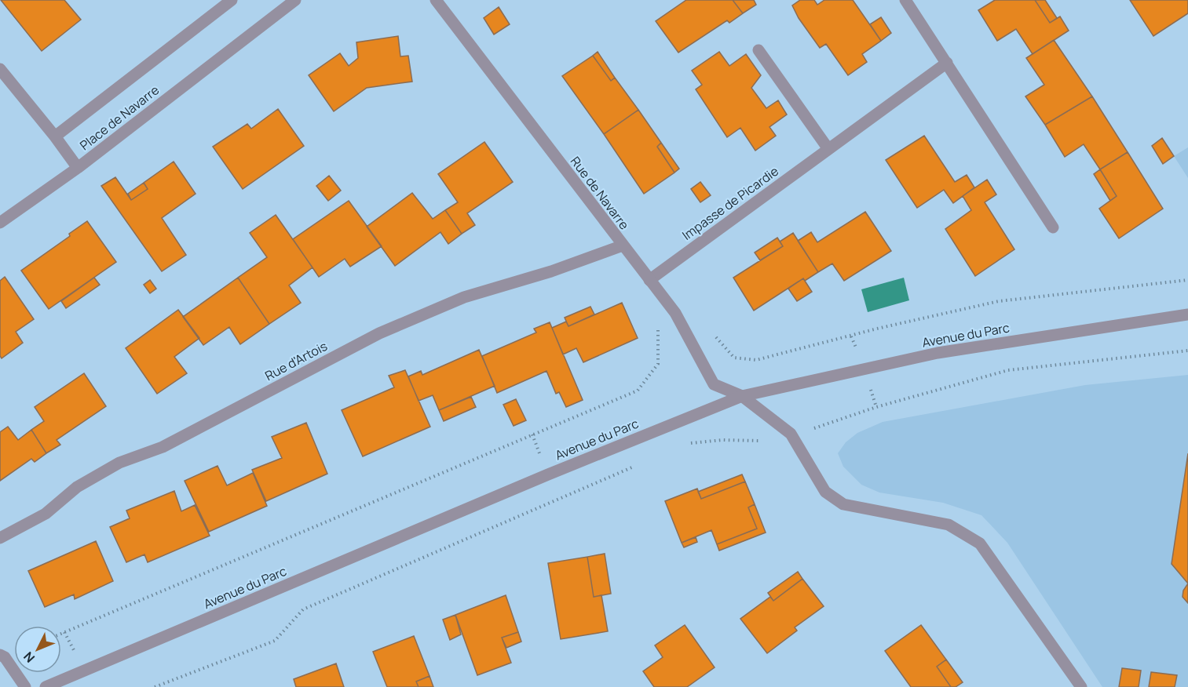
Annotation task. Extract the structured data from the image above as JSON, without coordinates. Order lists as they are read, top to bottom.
{
  "streets": {
    "street": [
      "Place de Navarre",
      "Rue de Navarre",
      "Impasse de Picardie",
      "Avenue du Parc",
      "Rue d'Artois"
    ]
  },
  "crossings": [
    ["Rue de Navarre", "Impasse de Picardie"],
    ["Rue de Navarre", "Avenue du Parc"],
    ["Rue de Navarre", "Rue d'Artois"]
  ],
  "north": "bottom left"
}
